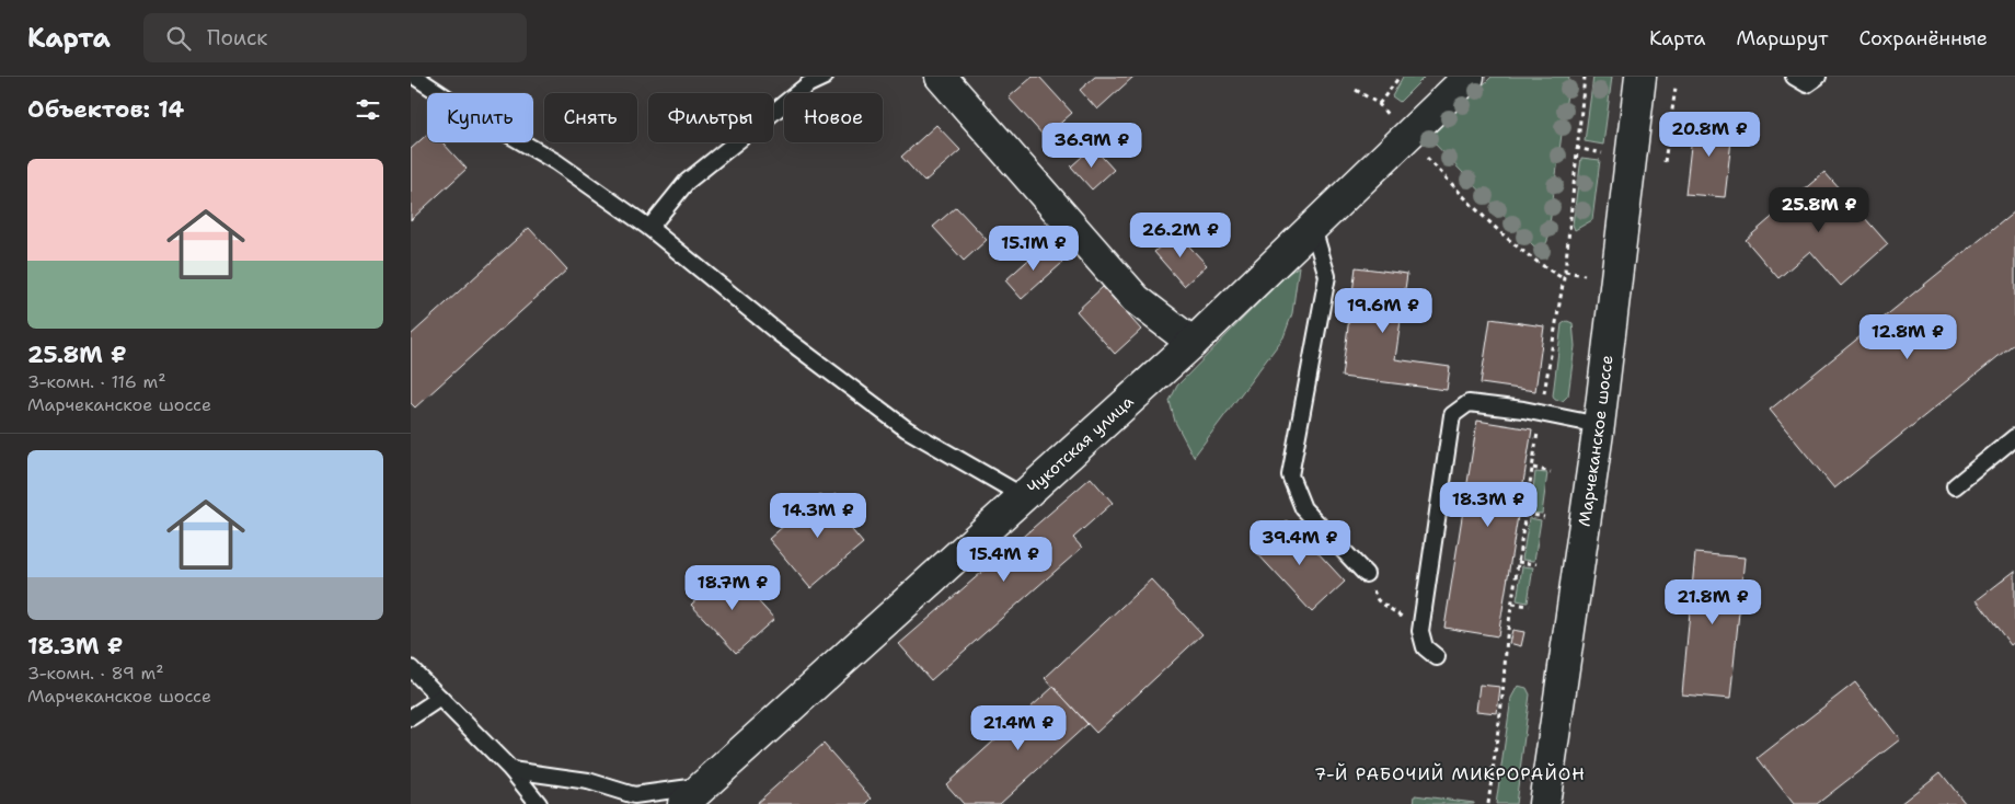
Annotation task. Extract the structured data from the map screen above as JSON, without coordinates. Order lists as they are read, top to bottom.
{
  "streets": {
    "street": ["Марчеканское шоссе", "Чукотская улица"]
  },
  "districts": ["7-Й РАБОЧИЙ МИКРОРАЙОН"],
  "page": {
    "header": "Карта",
    "search": "Поиск",
    "nav": ["Карта", "Маршрут", "Сохранённые"],
    "heading": "Объектов: 14",
    "chip": [
      "Купить",
      "Снять",
      "Фильтры",
      "Новое"
    ],
    "price": [
      "20.8M ₽",
      "36.9M ₽",
      "25.8M ₽",
      "26.2M ₽",
      "15.1M ₽",
      "19.6M ₽",
      "12.8M ₽",
      "18.3M ₽",
      "14.3M ₽",
      "39.4M ₽",
      "15.4M ₽",
      "18.7M ₽",
      "21.8M ₽",
      "21.4M ₽"
    ],
    "list": [
      {
        "name": "25.8M ₽",
        "note": "3-комн. · 116 m² · Марчеканское шоссе"
      },
      {
        "name": "18.3M ₽",
        "note": "3-комн. · 89 m² · Марчеканское шоссе"
      }
    ]
  }
}
